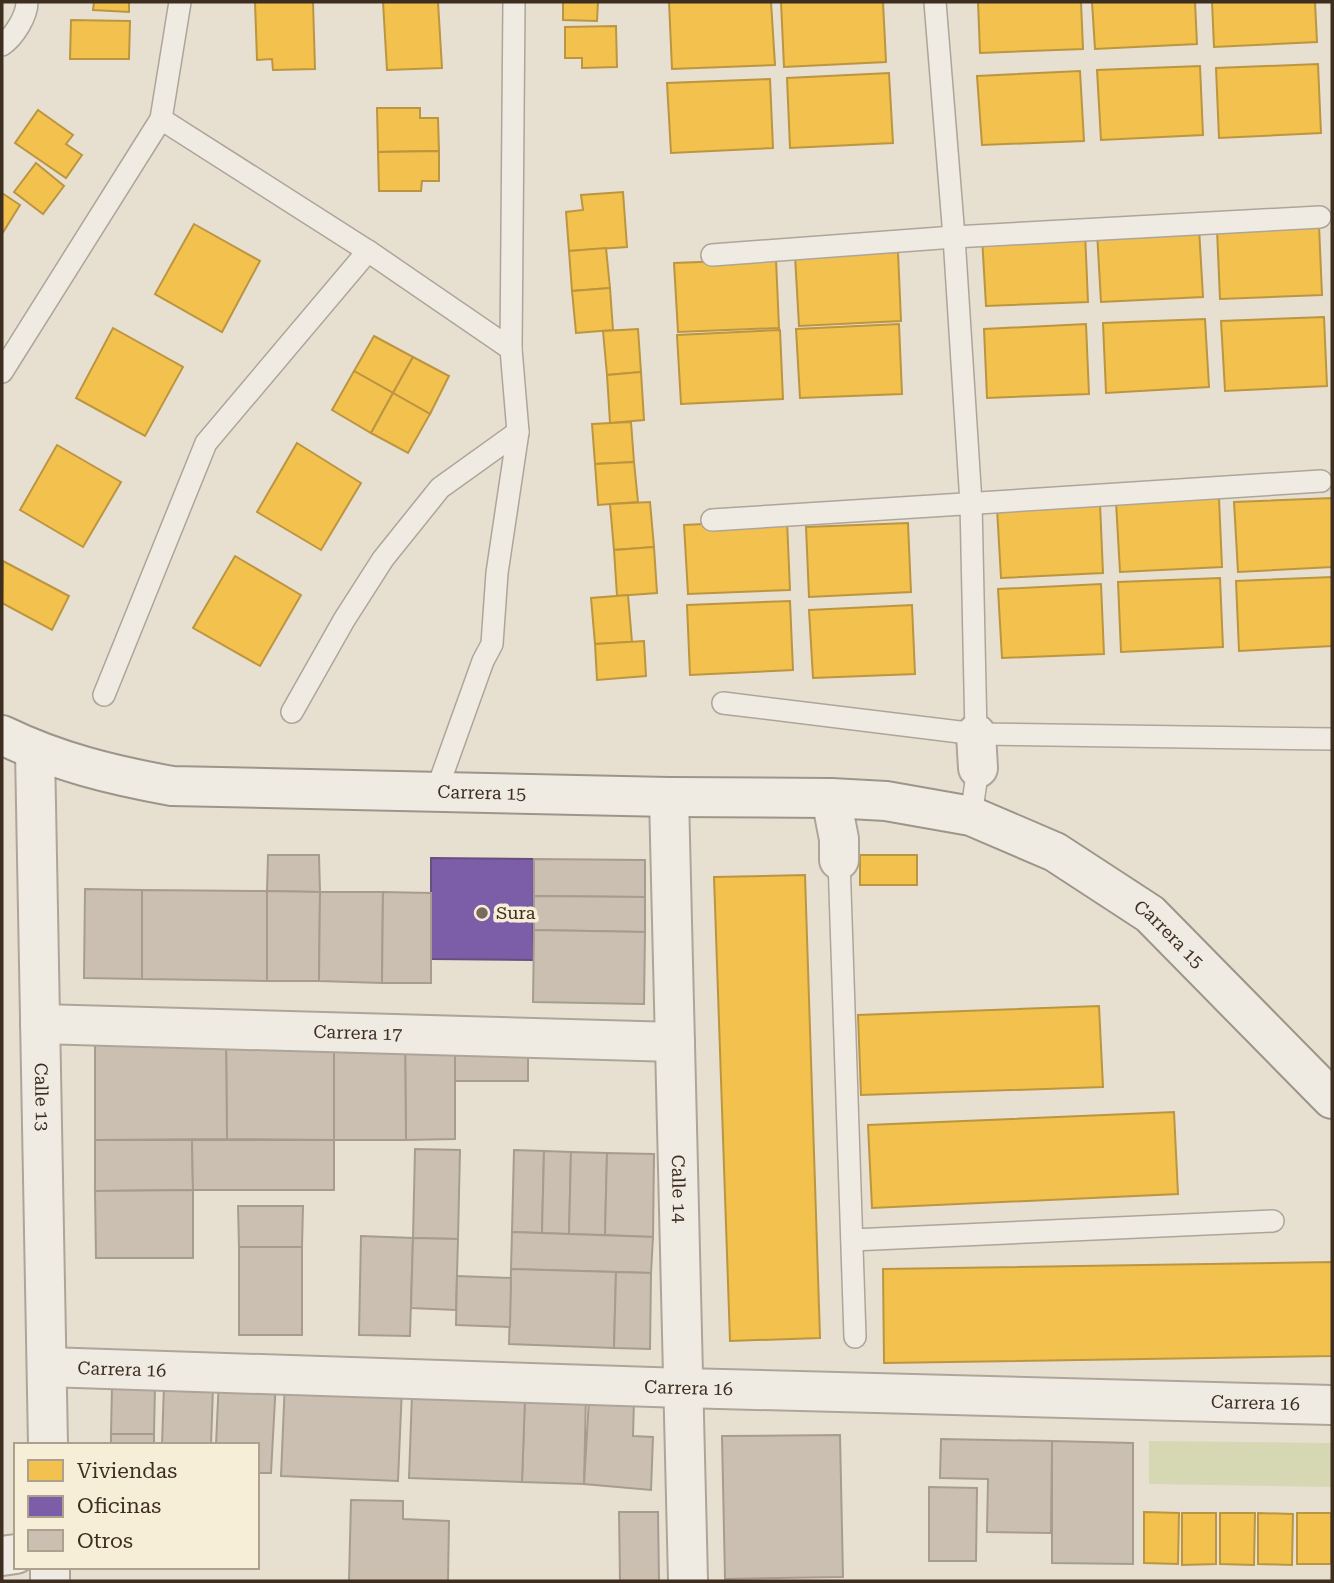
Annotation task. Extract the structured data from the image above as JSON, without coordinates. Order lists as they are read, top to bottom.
{
  "streets": {
    "street": [
      "Carrera 15",
      "Carrera 17",
      "Calle 13",
      "Calle 14",
      "Carrera 16"
    ]
  },
  "crossings": [
    ["Carrera 15", "Calle 13"],
    ["Carrera 15", "Calle 14"],
    ["Carrera 17", "Calle 13"],
    ["Carrera 17", "Calle 14"],
    ["Calle 13", "Carrera 16"],
    ["Calle 14", "Carrera 16"]
  ],
  "places": ["Sura"],
  "legend": ["Viviendas", "Oficinas", "Otros"]
}
